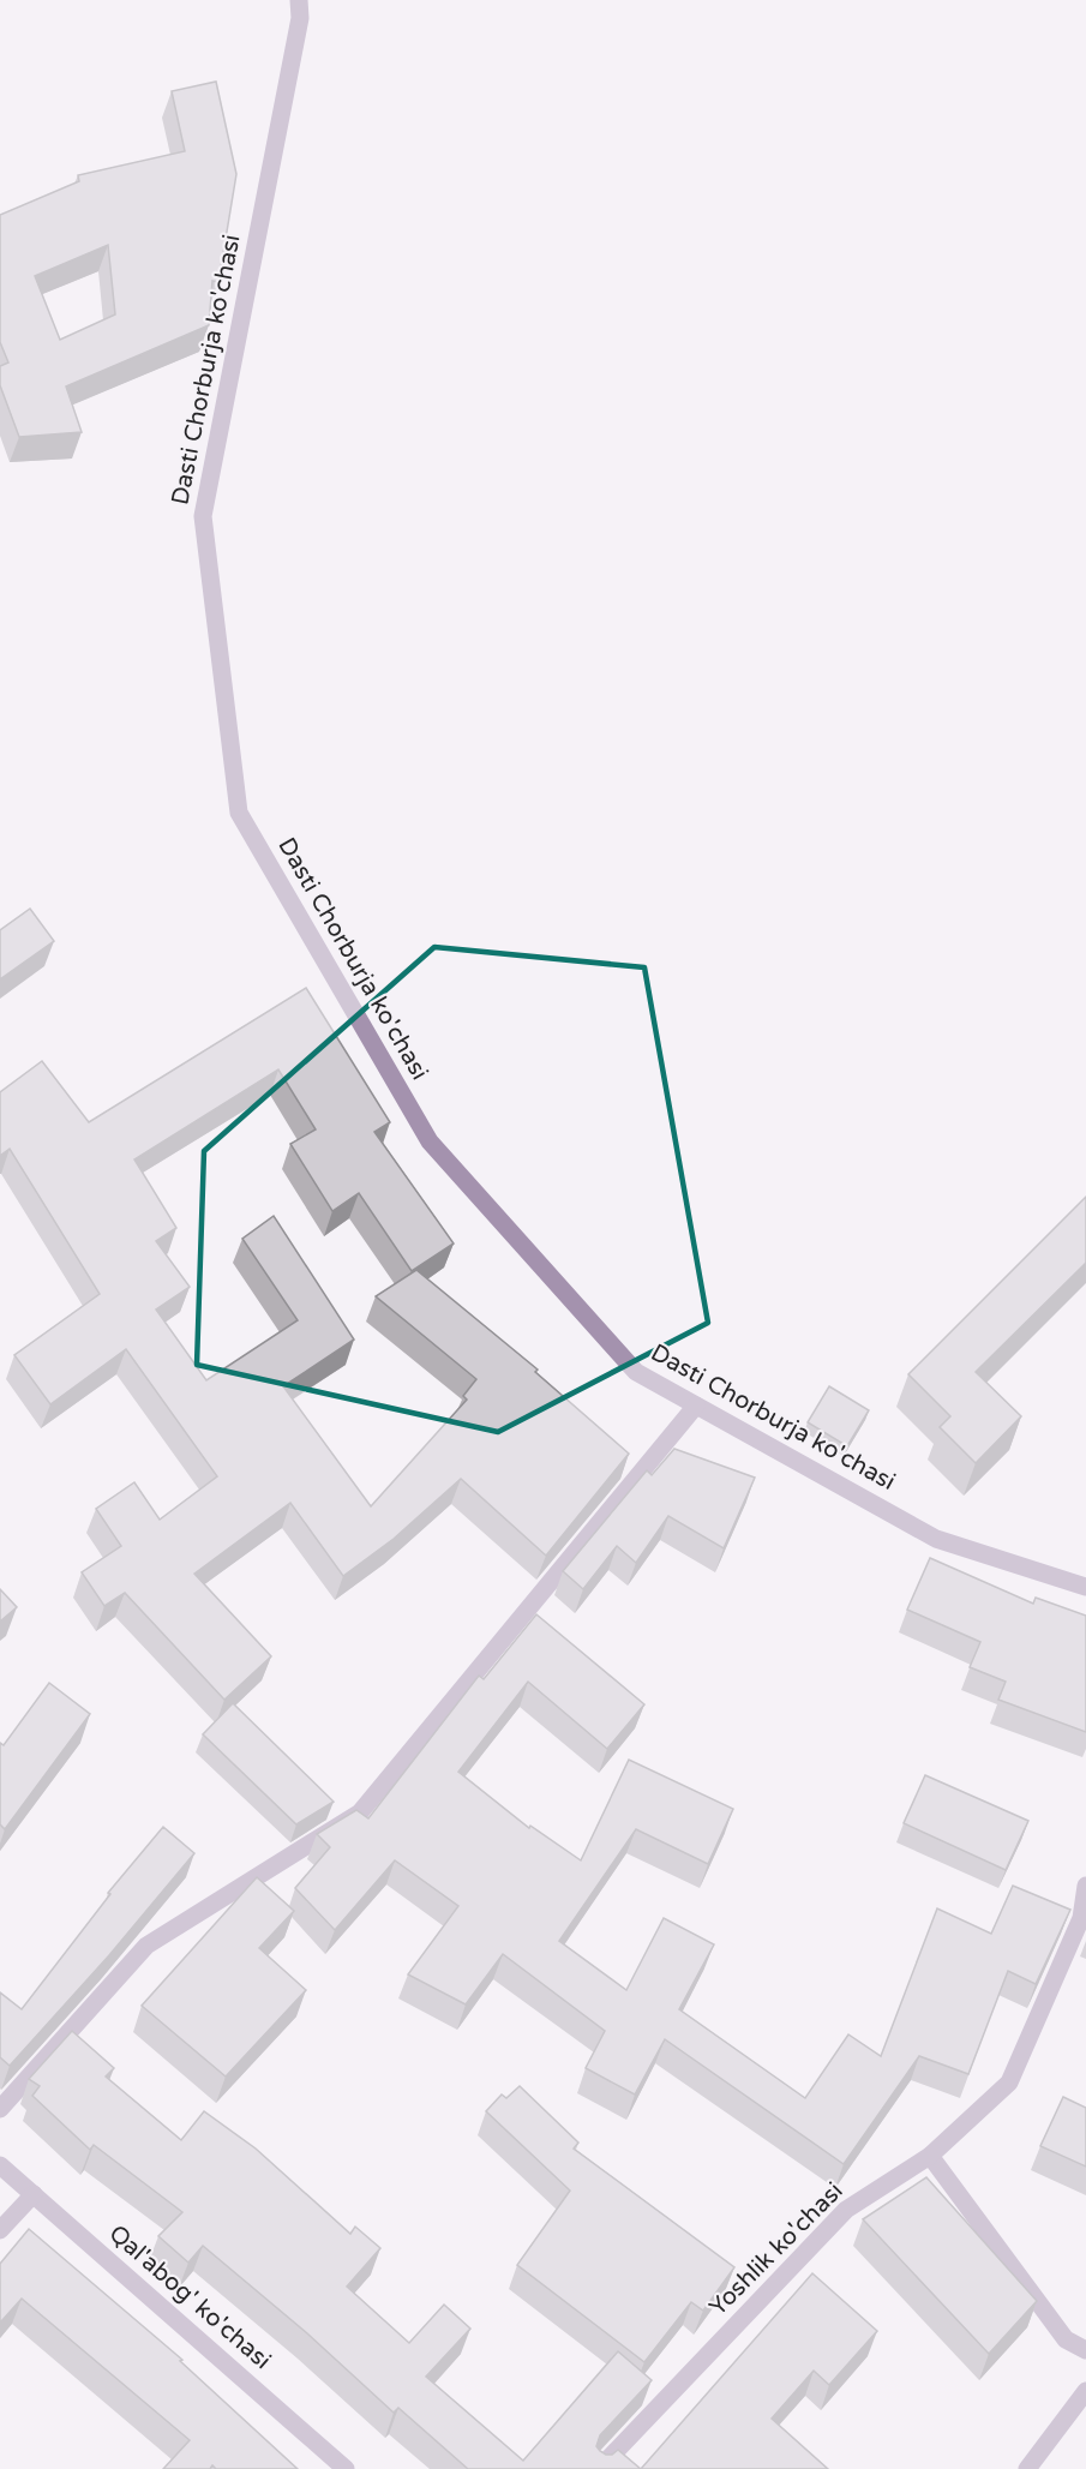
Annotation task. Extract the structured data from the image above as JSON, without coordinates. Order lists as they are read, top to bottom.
{
  "streets": {
    "street": ["Dasti Chorburja ko'chasi", "Yoshlik ko'chasi", "Qal'abog' ko'chasi"]
  }
}
